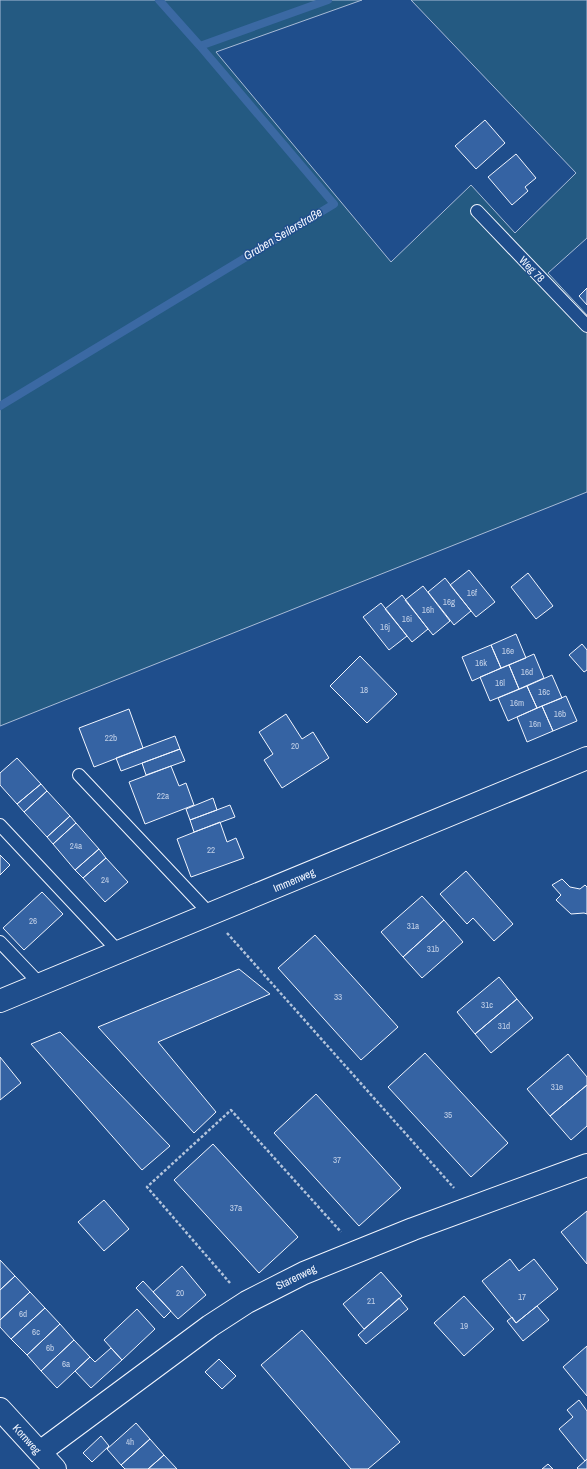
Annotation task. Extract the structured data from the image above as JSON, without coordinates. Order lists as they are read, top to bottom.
{
  "streets": {
    "street": ["Immenweg", "Starenweg", "Kornweg"],
    "lane": ["Weg 78"]
  },
  "crossings": [
    ["Starenweg", "Kornweg"]
  ],
  "water": ["Graben Seilerstraße"],
  "house_numbers": [
    "16f",
    "16g",
    "16h",
    "16i",
    "16j",
    "16e",
    "16k",
    "16d",
    "16l",
    "18",
    "16c",
    "16m",
    "16b",
    "16n",
    "22b",
    "20",
    "22a",
    "24a",
    "22",
    "24",
    "26",
    "31a",
    "31b",
    "33",
    "31c",
    "31d",
    "31e",
    "35",
    "37",
    "37a",
    "20",
    "17",
    "21",
    "6d",
    "19",
    "6c",
    "6b",
    "6a",
    "4h"
  ]
}
